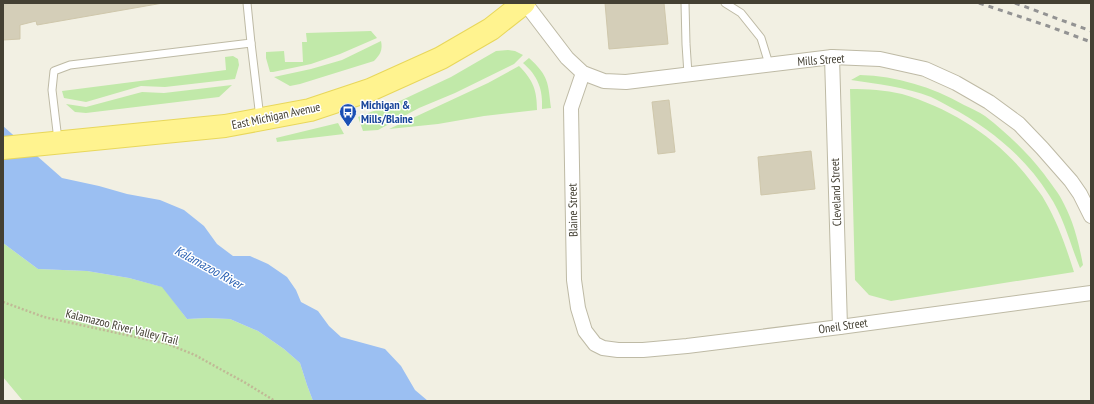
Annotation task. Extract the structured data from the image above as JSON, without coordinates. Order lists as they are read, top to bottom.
{
  "streets": {
    "main road": ["East Michigan Avenue"],
    "street": [
      "Mills Street",
      "Cleveland Street",
      "Blaine Street",
      "Oneil Street"
    ],
    "path": ["Kalamazoo River Valley Trail"]
  },
  "crossings": [
    ["Mills Street", "East Michigan Avenue"],
    ["Mills Street", "Cleveland Street"],
    ["Mills Street", "Blaine Street"],
    ["Cleveland Street", "Oneil Street"],
    ["Blaine Street", "Oneil Street"]
  ],
  "water": ["Kalamazoo River"],
  "places": {
    "bus stop": ["Michigan & Mills/Blaine"]
  }
}
